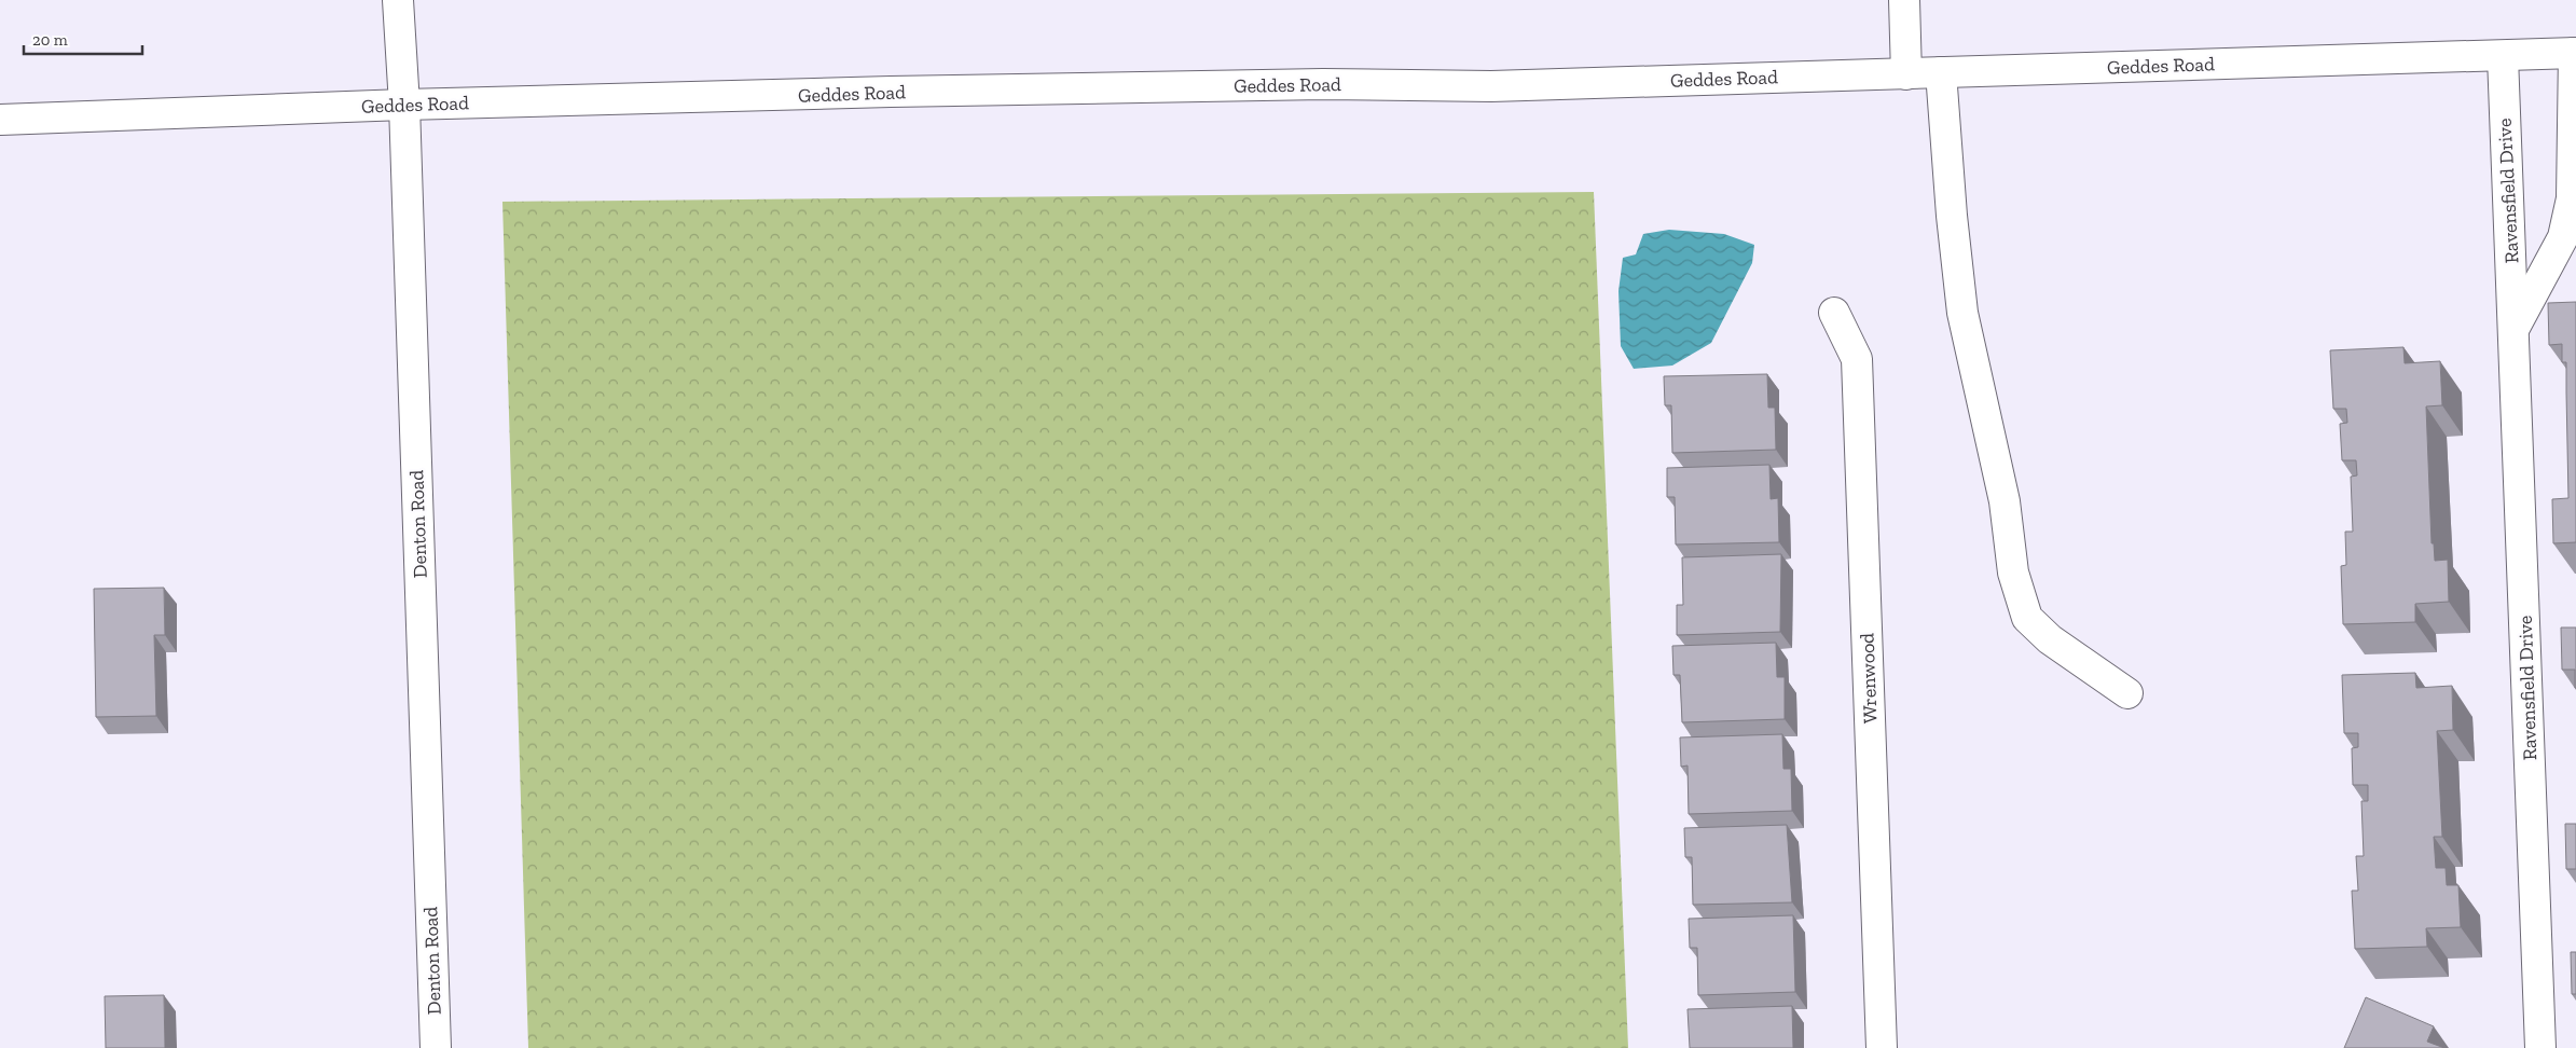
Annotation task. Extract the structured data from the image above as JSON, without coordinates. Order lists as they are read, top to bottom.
{
  "streets": {
    "street": [
      "Geddes Road",
      "Ravensfield Drive",
      "Denton Road",
      "Wrenwood"
    ]
  },
  "crossings": [
    ["Geddes Road", "Ravensfield Drive"],
    ["Geddes Road", "Denton Road"]
  ],
  "scale_bar": "20 m"
}
